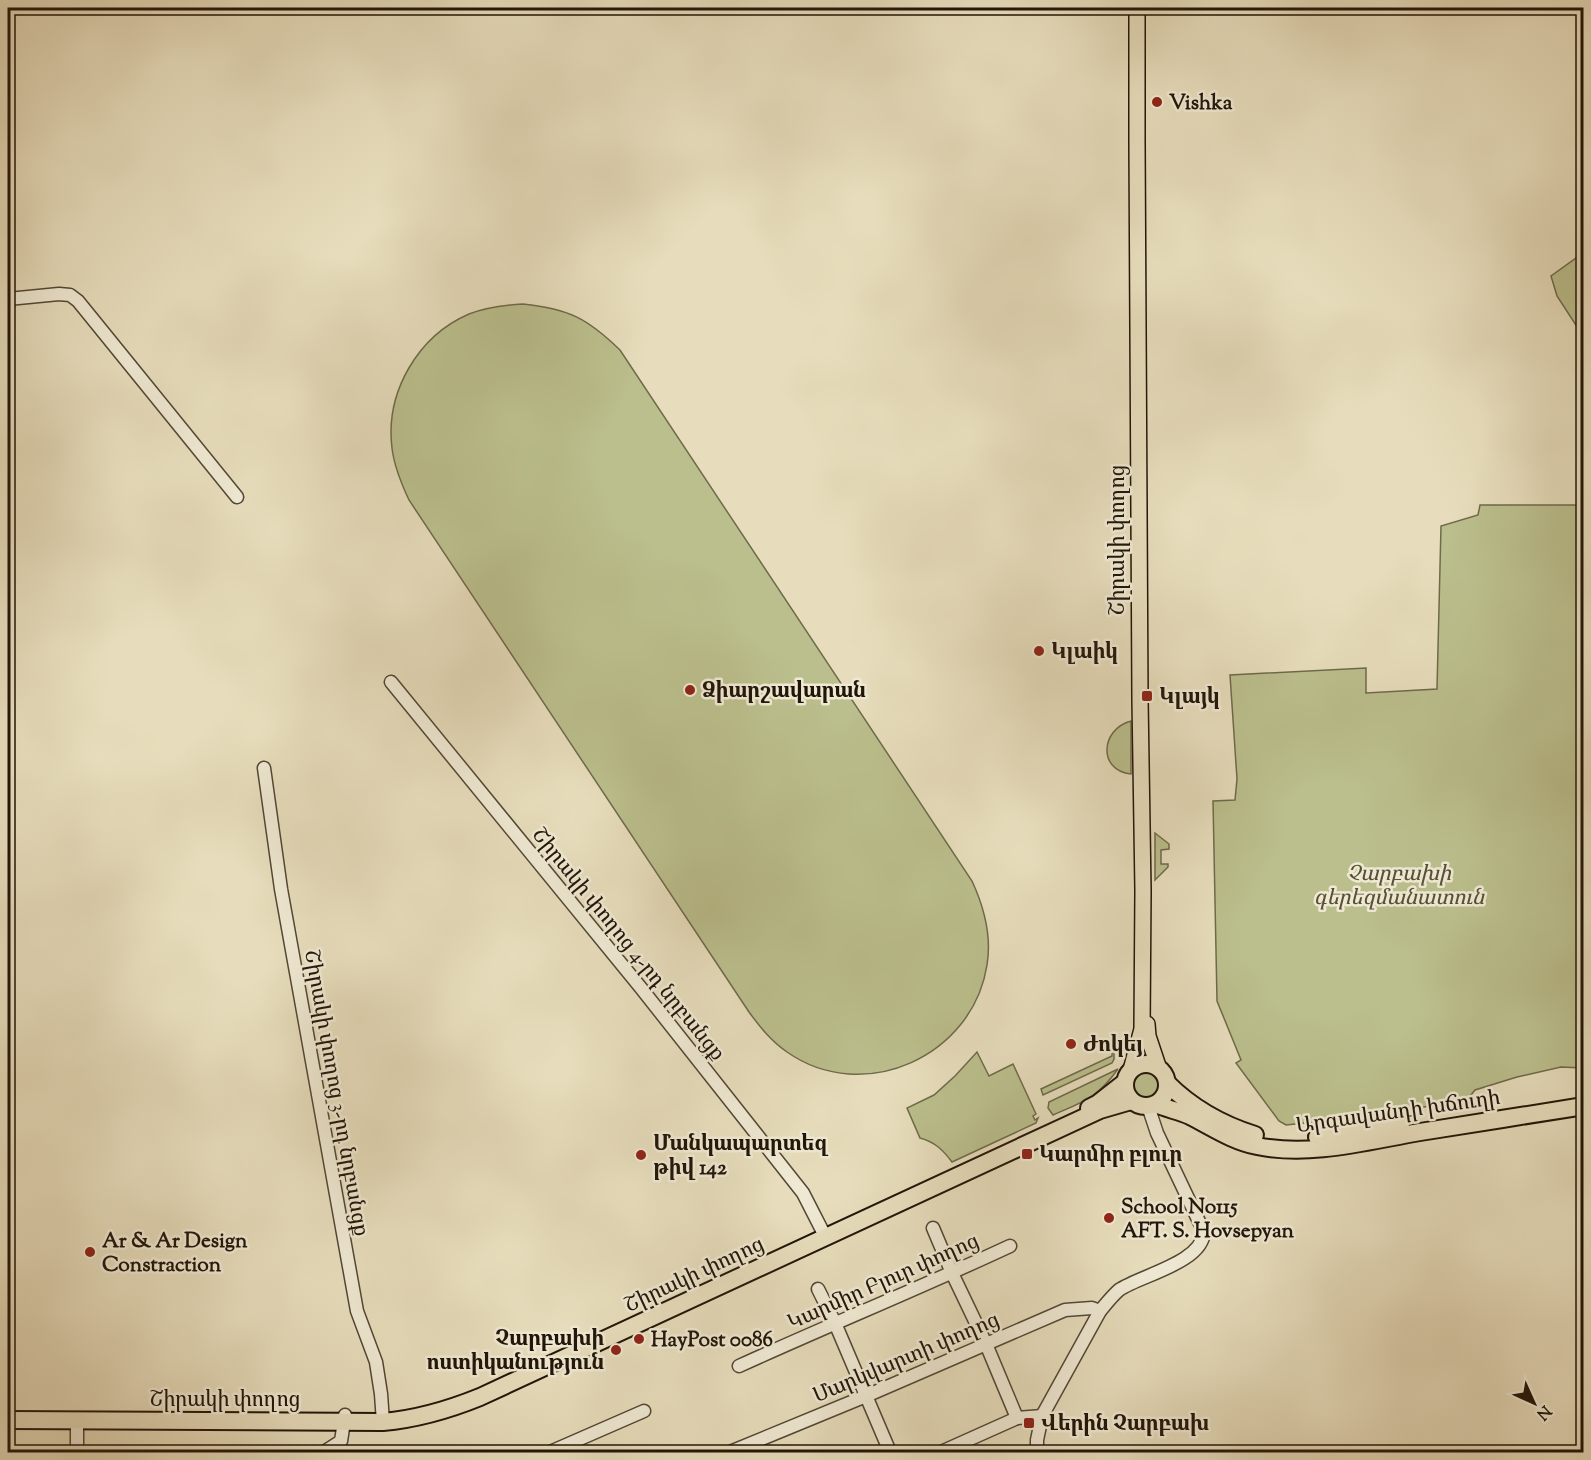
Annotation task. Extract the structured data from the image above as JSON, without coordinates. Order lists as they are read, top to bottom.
{
  "streets": {
    "highway": ["Շիրակի փողոց", "Արգավանդի խճուղի"],
    "street": [
      "Շիրակի փողոց 4-րդ նրբանցք",
      "Շիրակի փողոց 3-րդ նրբանցք",
      "Կարմիր Բլուր փողոց",
      "Մարկվարտի փողոց"
    ]
  },
  "crossings": [
    ["Շիրակի փողոց", "Շիրակի փողոց 4-րդ նրբանցք"],
    ["Շիրակի փողոց", "Շիրակի փողոց 3-րդ նրբանցք"],
    ["Շիրակի փողոց", "Արգավանդի խճուղի"]
  ],
  "parks": ["Չարբախի գերեզմանատուն"],
  "places": {
    "other": [
      "Vishka",
      "Կլաիկ",
      "Ձիարշավարան",
      "Ժոկեյ",
      "Մանկապարտեզ թիվ 142",
      "School No115 AFT. S. Hovsepyan",
      "Ar & Ar Design Constraction",
      "HayPost 0086",
      "Չարբախի ոստիկանություն"
    ],
    "transit": ["Կլայկ", "Կարմիր բլուր", "Վերին Չարբախ"]
  },
  "north": "bottom right"
}
